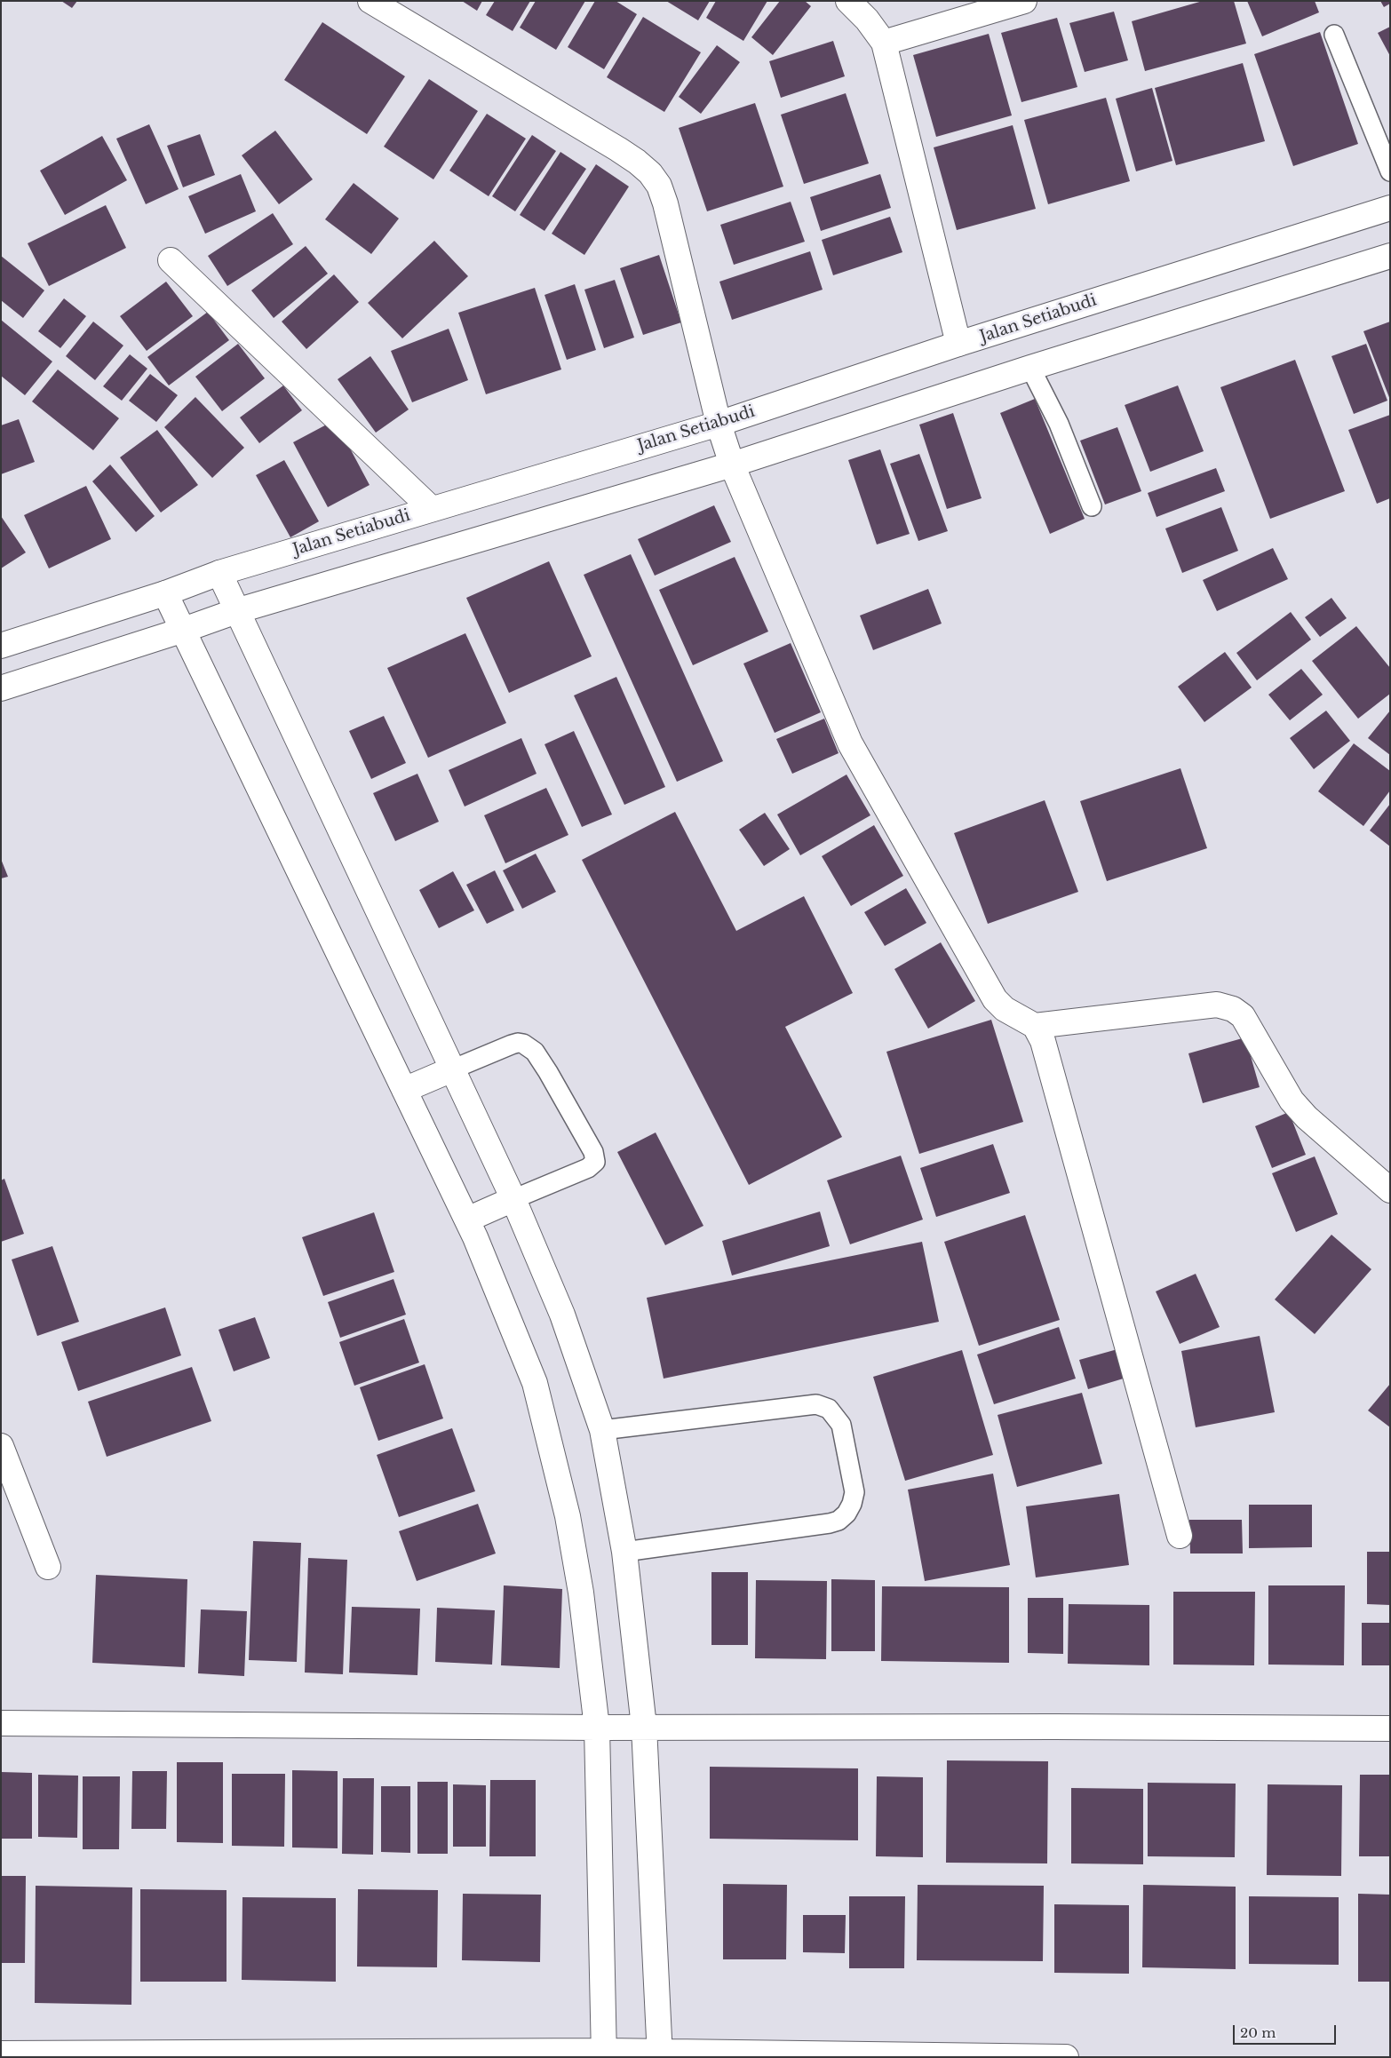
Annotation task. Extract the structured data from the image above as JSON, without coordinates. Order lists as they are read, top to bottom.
{
  "streets": {
    "street": ["Jalan Setiabudi"]
  },
  "scale_bar": "20 m"
}
